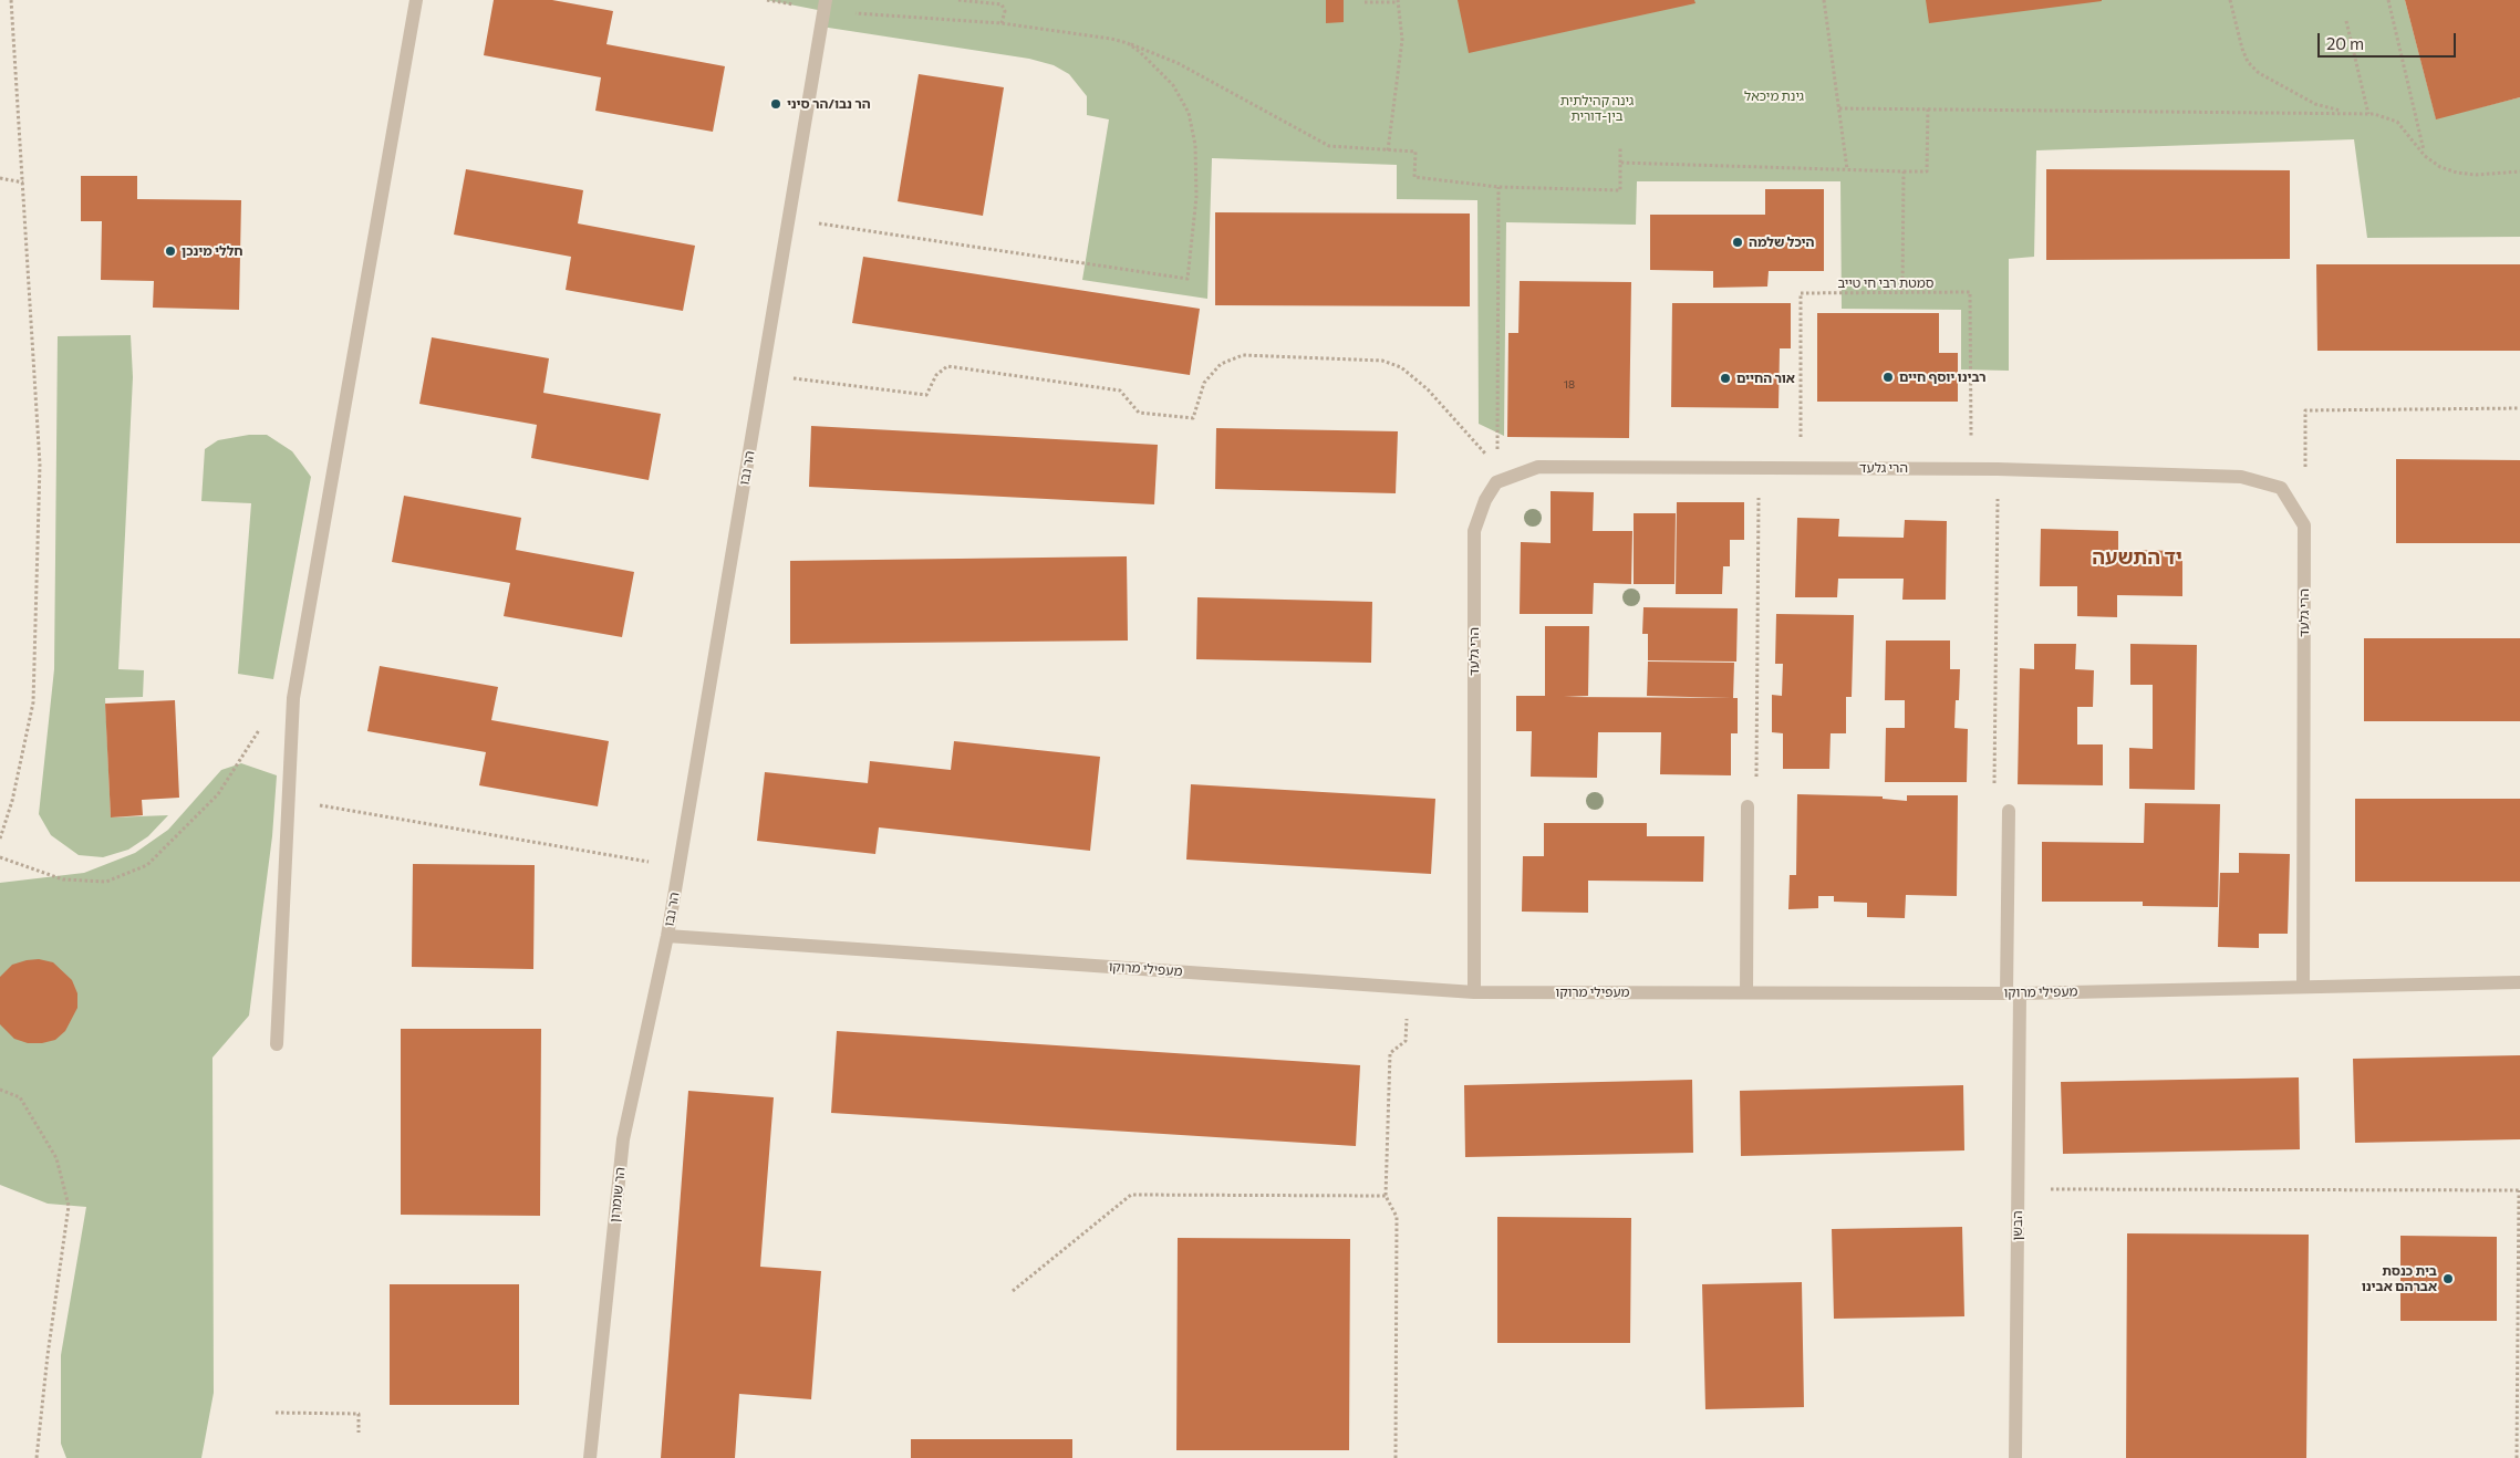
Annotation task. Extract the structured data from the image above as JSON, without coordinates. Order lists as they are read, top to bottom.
{
  "streets": {
    "street": [
      "הר נבו",
      "הרי גלעד",
      "מעפילי מרוקו",
      "הר שומרון",
      "הבשן"
    ],
    "path": ["סמטת רבי חי טייב"]
  },
  "crossings": [
    ["סמטת רבי חי טייב", "הרי גלעד"],
    ["הר נבו", "מעפילי מרוקו"],
    ["הר נבו", "הר שומרון"],
    ["הרי גלעד", "מעפילי מרוקו"],
    ["מעפילי מרוקו", "הר שומרון"],
    ["מעפילי מרוקו", "הבשן"]
  ],
  "districts": ["יד התשעה"],
  "parks": ["גינת מיכאל", "גינה קהילתית בין-דורית"],
  "places": [
    "הר נבו/הר סיני",
    "היכל שלמה",
    "חללי מינכן",
    "רבינו יוסף חיים",
    "אור החיים",
    "בית כנסת אברהם אבינו"
  ],
  "house_numbers": ["18"],
  "scale_bar": "20 m"
}
